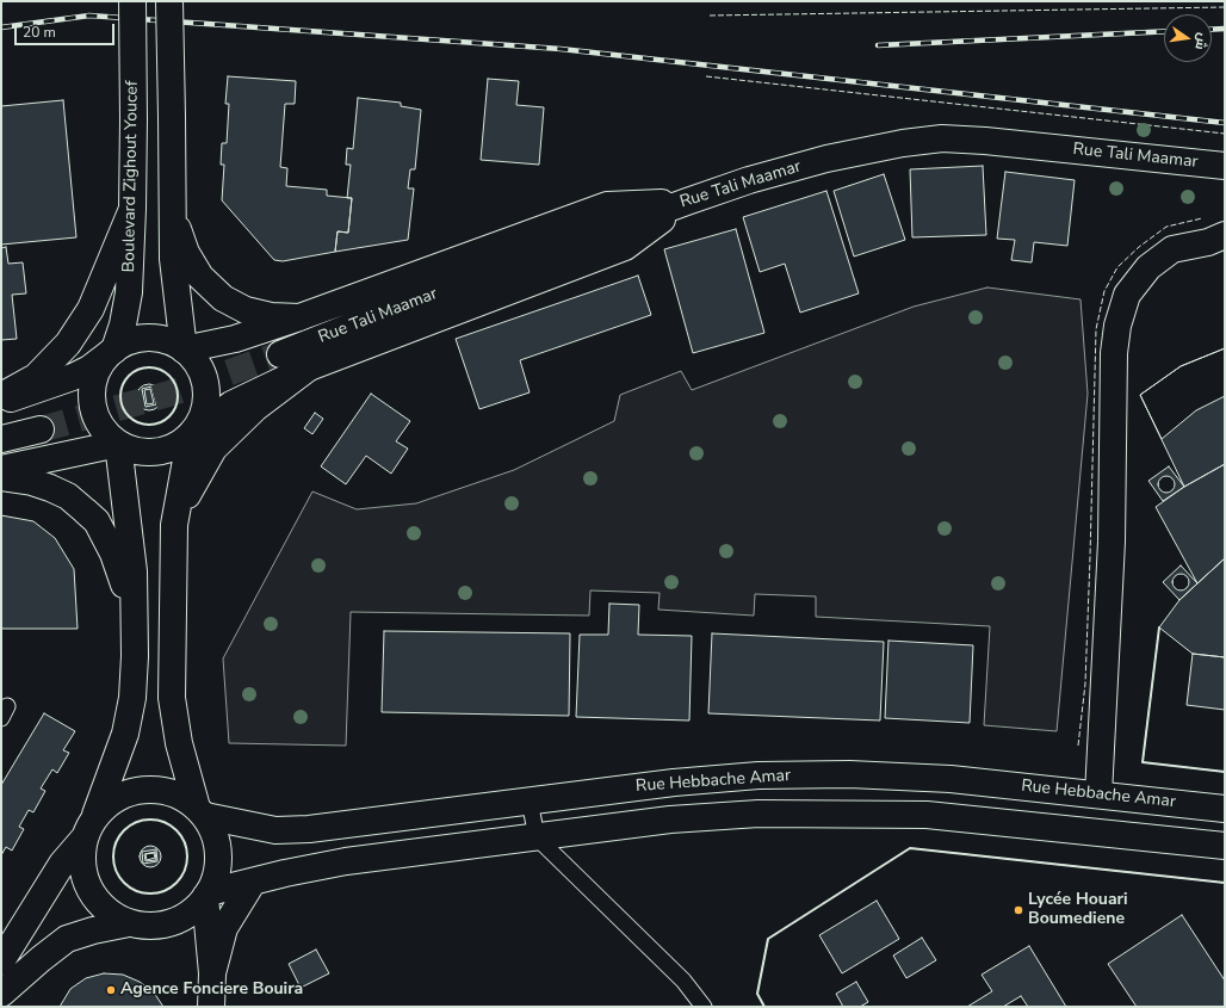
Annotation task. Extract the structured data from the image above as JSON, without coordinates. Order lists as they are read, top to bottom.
{
  "streets": {
    "main road": ["Rue Tali Maamar", "Boulevard Zighout Youcef", "Rue Hebbache Amar"]
  },
  "places": ["Lycée Houari Boumediene", "Agence Fonciere Bouira"],
  "scale_bar": "20 m",
  "north": "right"
}
